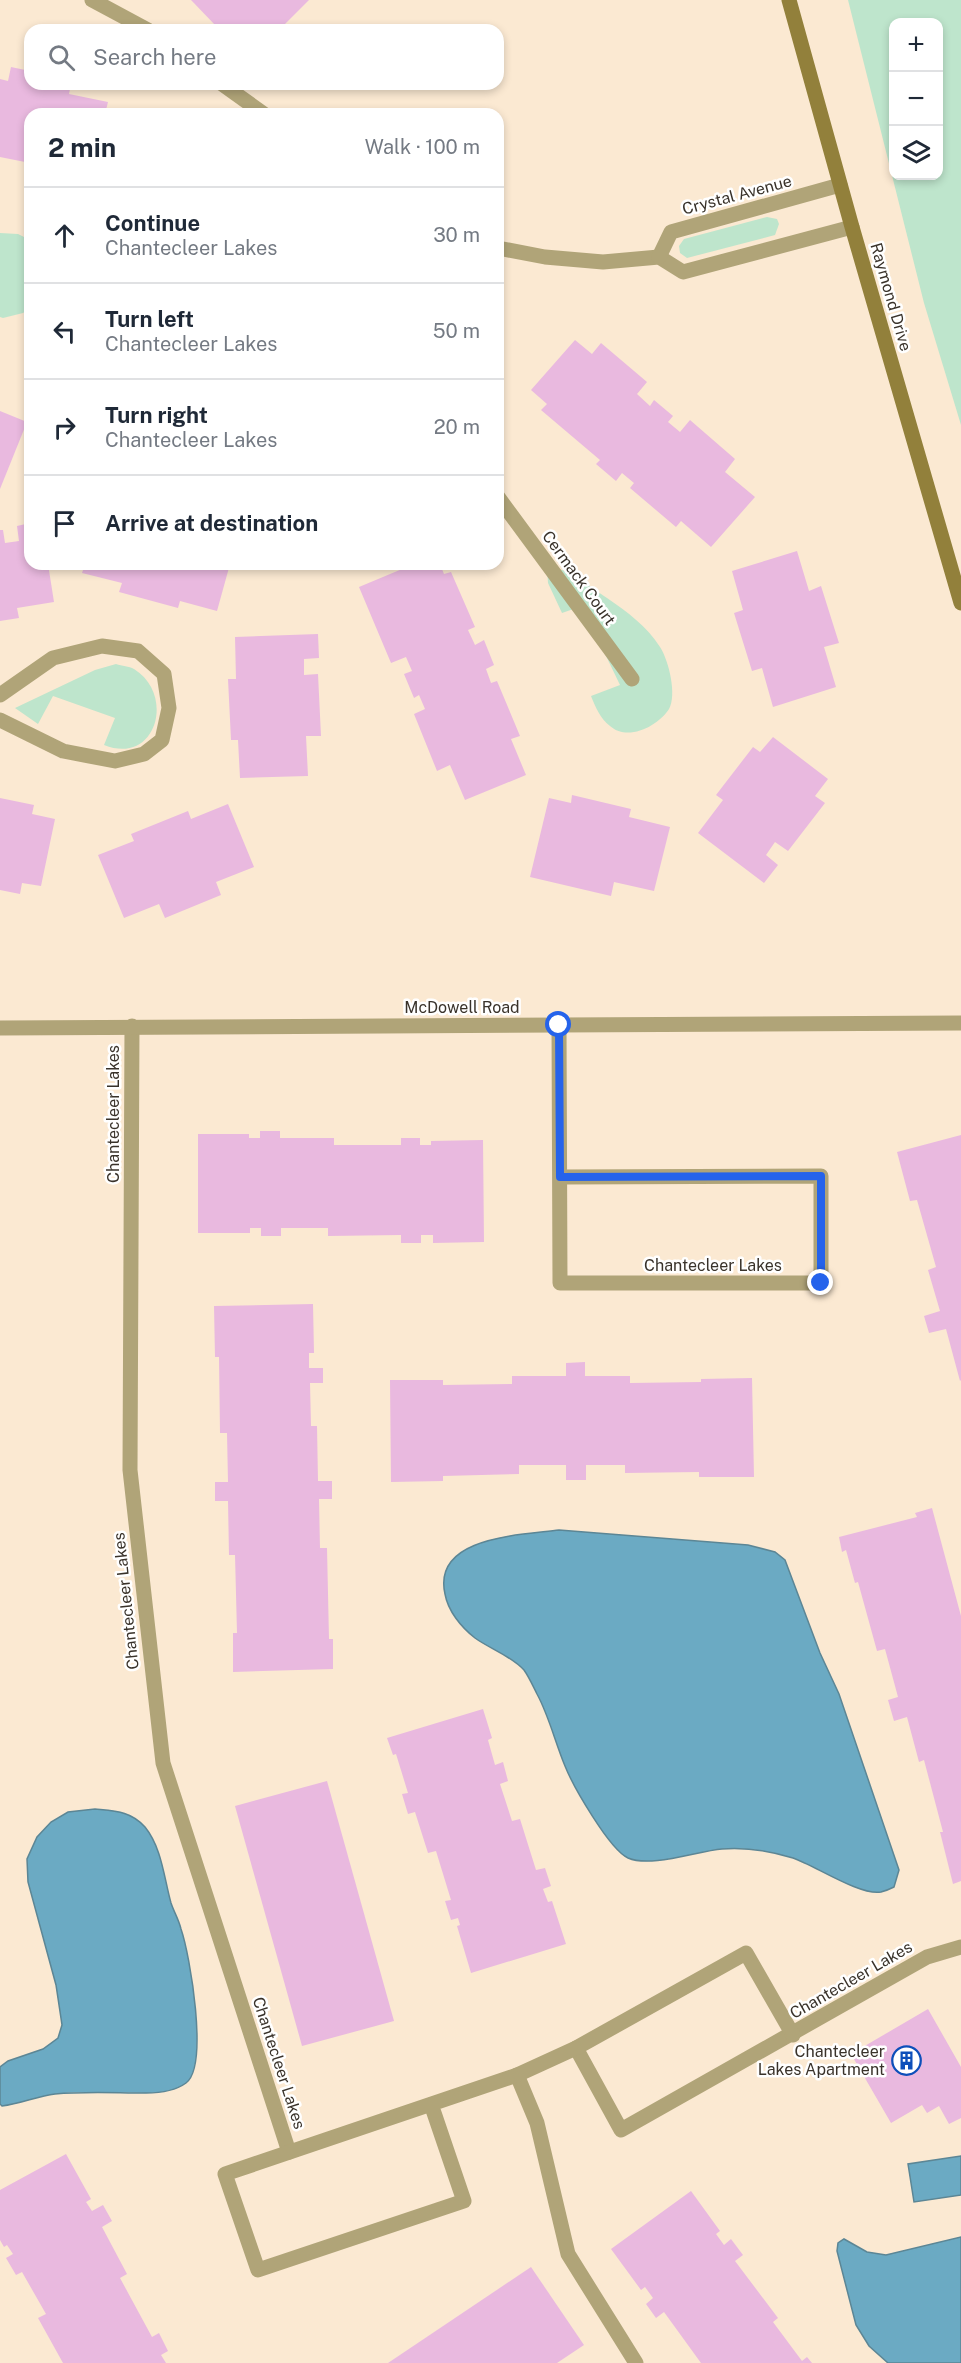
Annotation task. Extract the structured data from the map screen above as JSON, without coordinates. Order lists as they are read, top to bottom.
{
  "streets": {
    "street": [
      "Crystal Avenue",
      "Raymond Drive",
      "Cermack Court",
      "McDowell Road",
      "Chantecleer Lakes"
    ]
  },
  "crossings": [
    ["Crystal Avenue", "Raymond Drive"],
    ["McDowell Road", "Chantecleer Lakes"]
  ],
  "places": {
    "building": ["Chantecleer Lakes Apartment"]
  },
  "page": {
    "map_buttons": ["+", "−"],
    "search": "Search here",
    "heading": ["2 min", "Walk · 100 m"],
    "list": [
      ["Continue", "Chantecleer Lakes", "30 m"],
      ["Turn left", "Chantecleer Lakes", "50 m"],
      ["Turn right", "Chantecleer Lakes", "20 m"],
      "Arrive at destination"
    ]
  }
}
